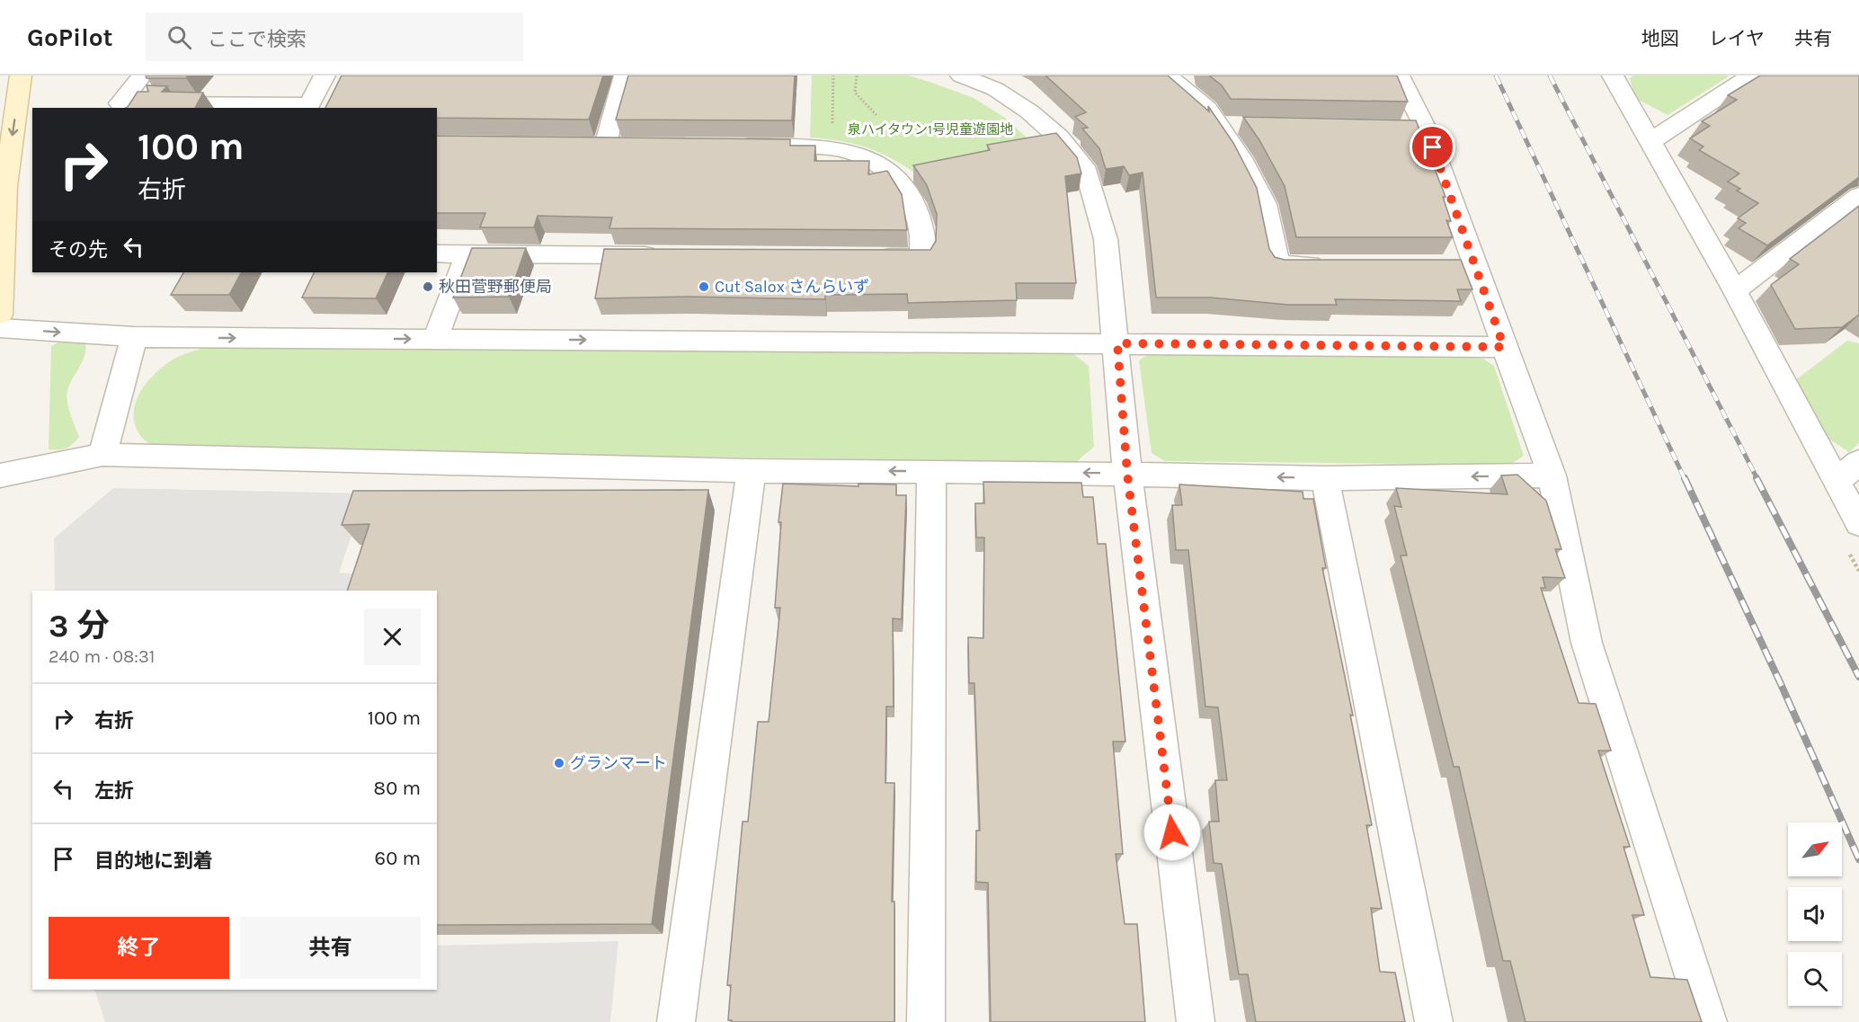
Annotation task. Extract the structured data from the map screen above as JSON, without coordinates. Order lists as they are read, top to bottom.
{
  "parks": ["泉ハイタウン1号児童遊園地"],
  "places": ["秋田菅野郵便局", "Cut Salox さんらいず", "グランマート"],
  "north": "top right",
  "page": {
    "header": "GoPilot",
    "search": "ここで検索",
    "nav": ["地図", "レイヤ", "共有"],
    "turn": ["100 m", "右折"],
    "then": "その先",
    "heading": ["3 分", "240 m · 08:31"],
    "list": [
      {
        "name": "右折",
        "value": "100 m"
      },
      {
        "name": "左折",
        "value": "80 m"
      },
      {
        "name": "目的地に到着",
        "value": "60 m"
      }
    ],
    "buttons": ["終了", "共有"]
  }
}
